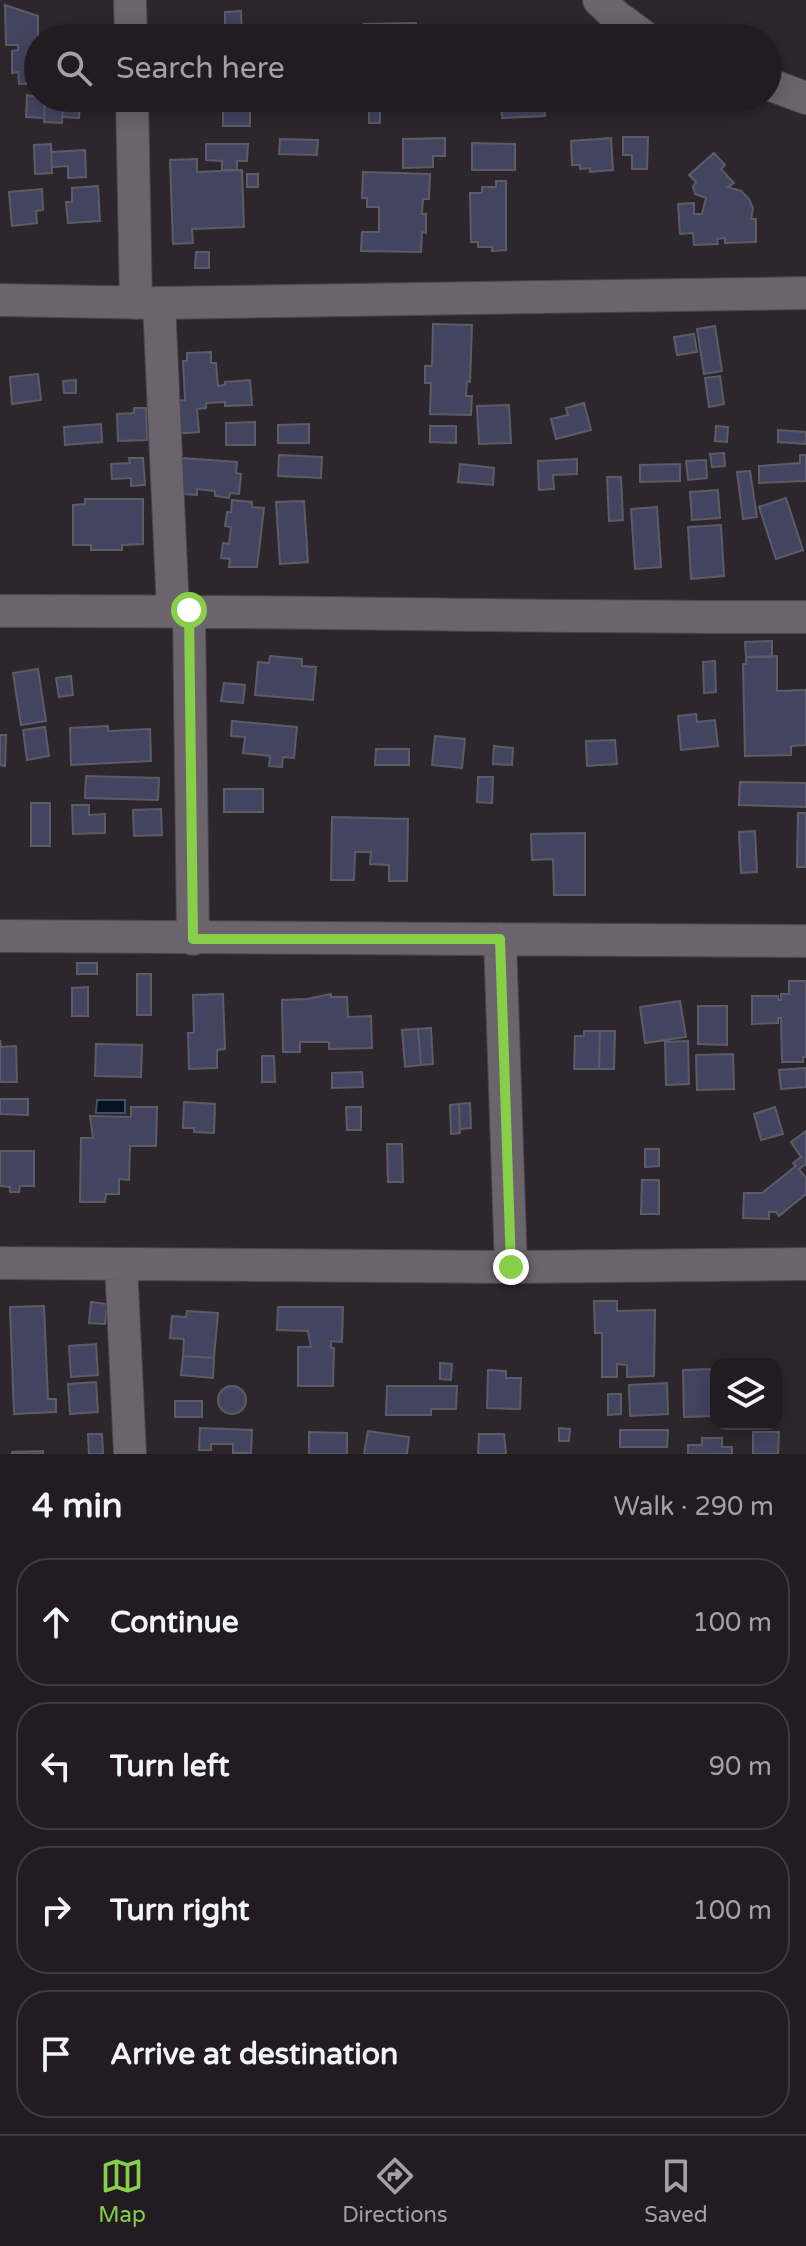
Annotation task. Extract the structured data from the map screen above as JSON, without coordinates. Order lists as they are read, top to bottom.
{
  "page": {
    "search": "Search here",
    "heading": ["4 min", "Walk · 290 m"],
    "list": [
      ["Continue", "100 m"],
      ["Turn left", "90 m"],
      ["Turn right", "100 m"],
      "Arrive at destination"
    ],
    "nav": ["Map", "Directions", "Saved"]
  }
}
